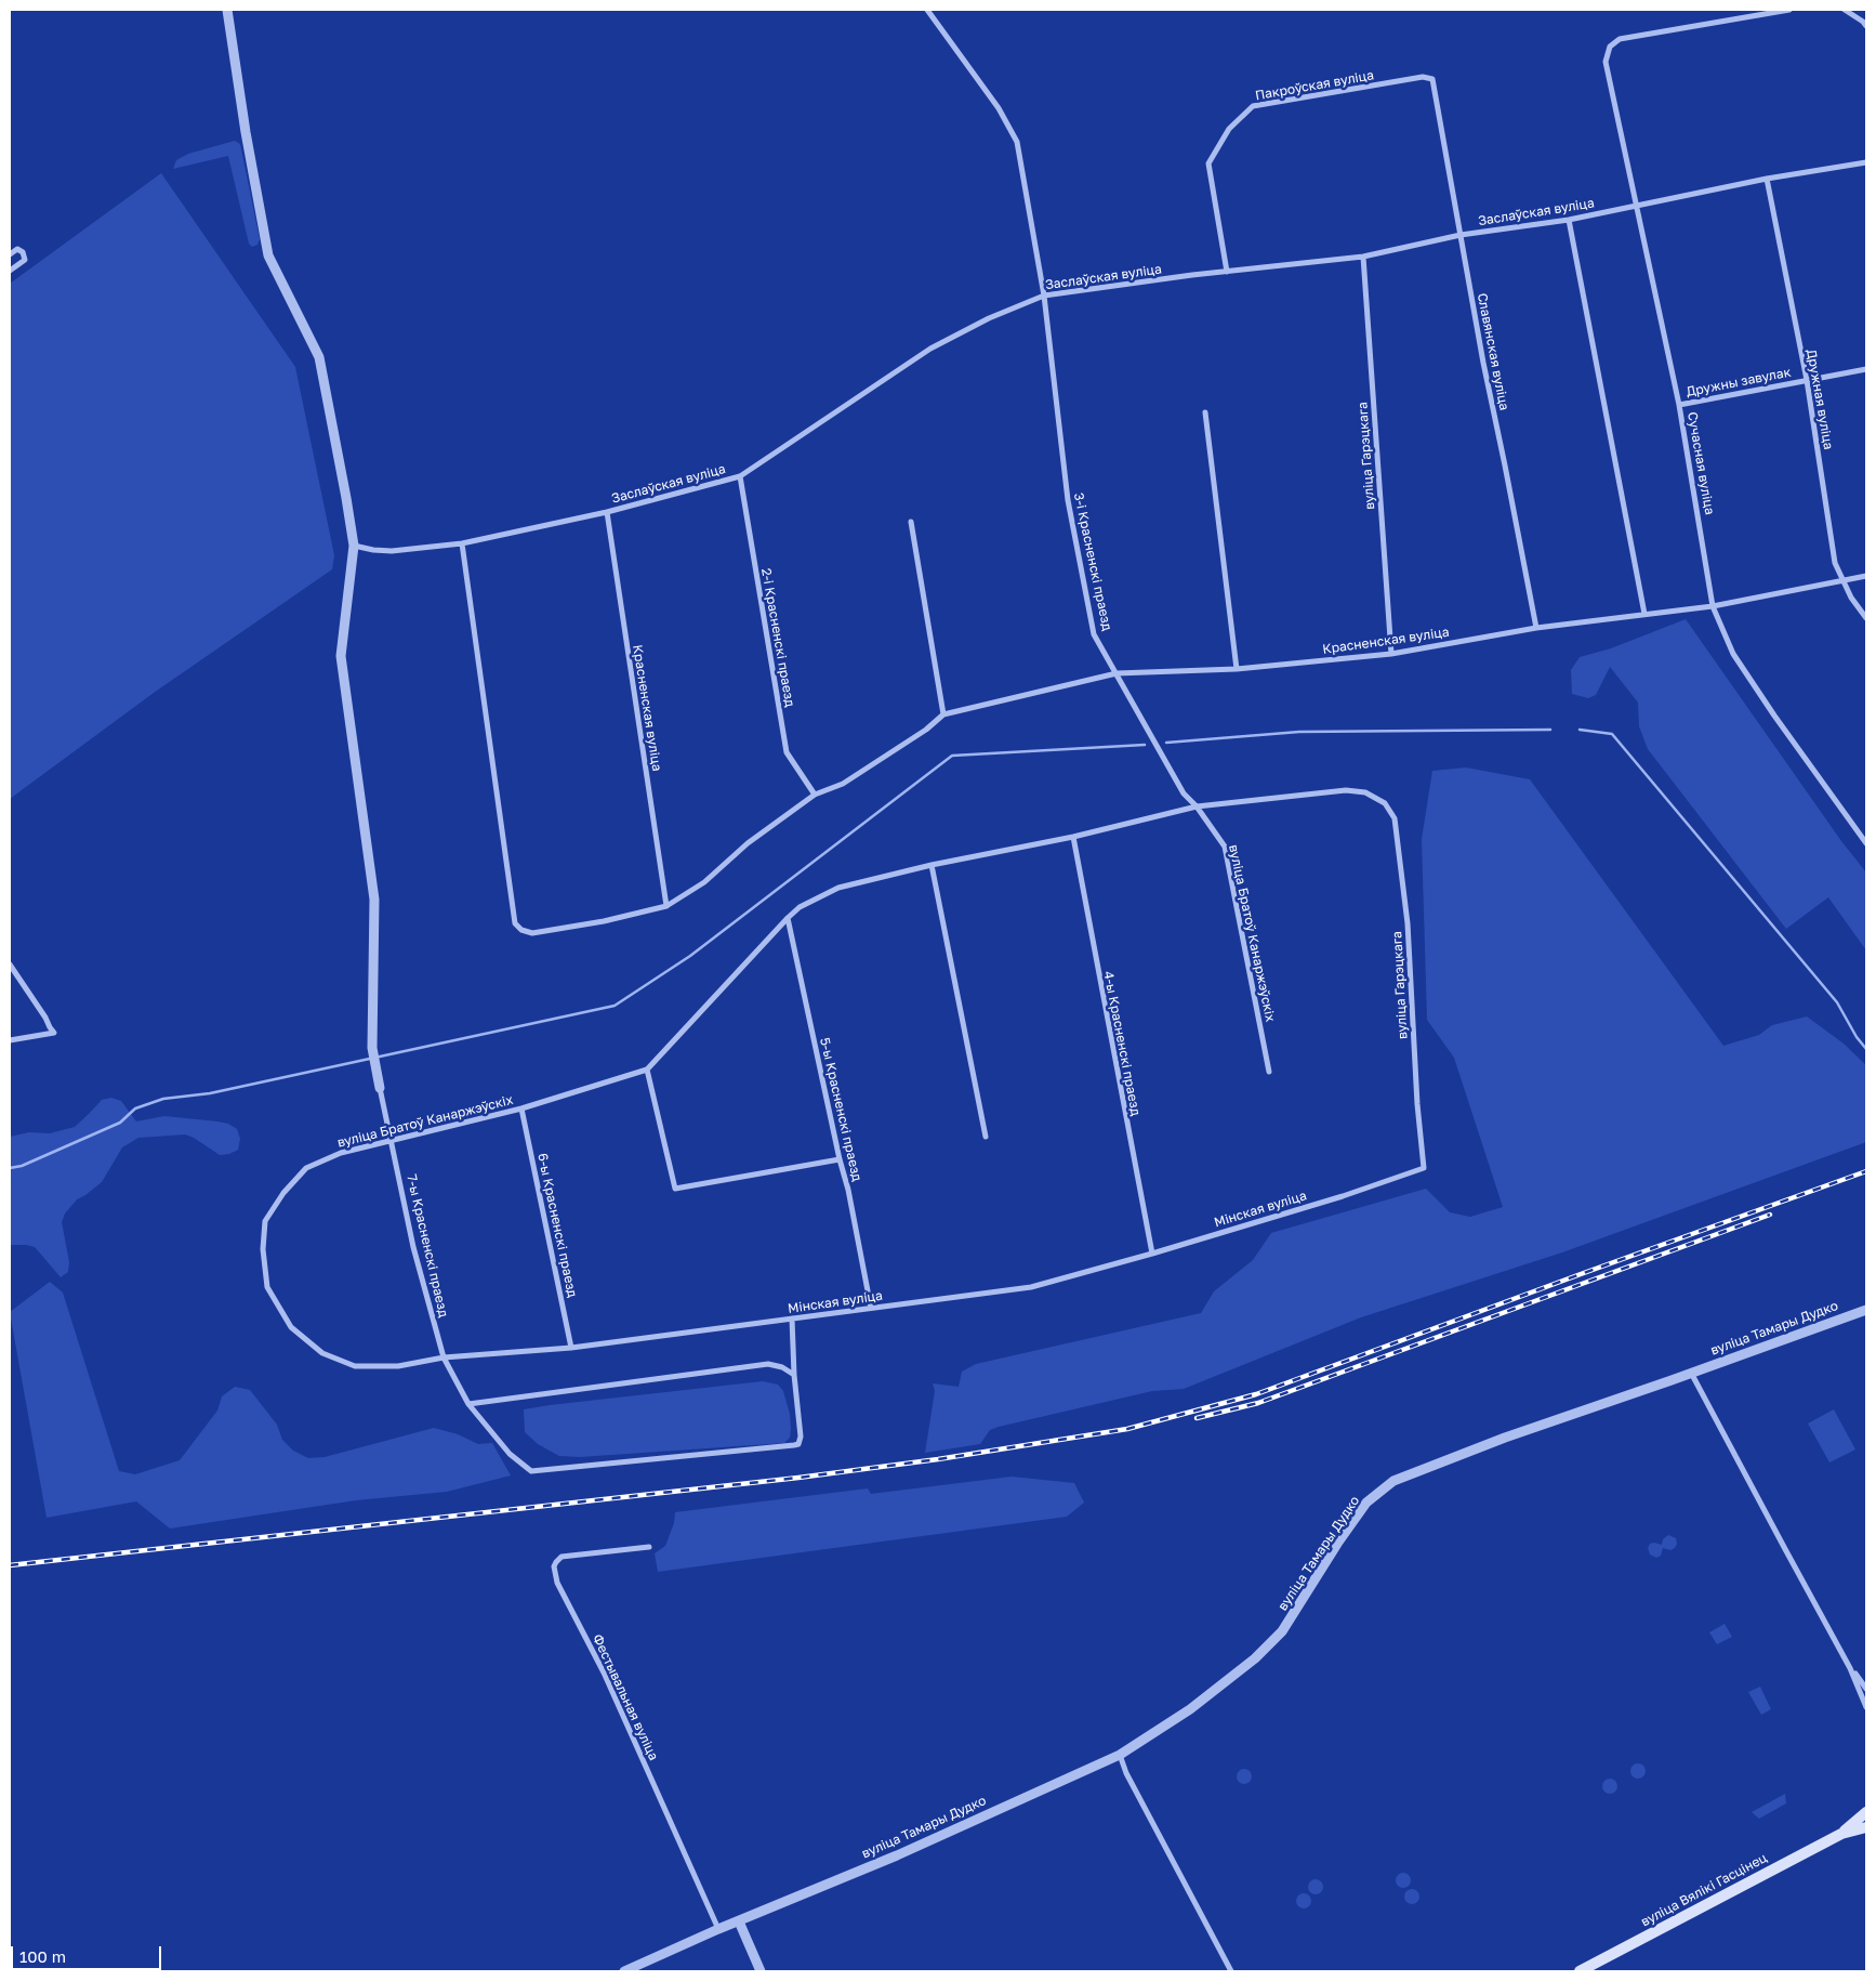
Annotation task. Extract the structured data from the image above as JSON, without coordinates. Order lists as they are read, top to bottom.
{
  "streets": {
    "main road": ["вуліца Вялікі Гасцінец"],
    "street": [
      "Пакроўская вуліца",
      "Заслаўская вуліца",
      "Славянская вуліца",
      "Дружны завулак",
      "Дружная вуліца",
      "вуліца Гарэцкага",
      "Сучасная вуліца",
      "3-і Красненскі праезд",
      "2-і Красненскі праезд",
      "Красненская вуліца",
      "вуліца Братоў Канаржэўскіх",
      "4-ы Красненскі праезд",
      "5-ы Красненскі праезд",
      "Мінская вуліца",
      "6-ы Красненскі праезд",
      "7-ы Красненскі праезд",
      "вуліца Тамары Дудко",
      "Фестывальная вуліца"
    ]
  },
  "crossings": [
    ["Пакроўская вуліца", "Заслаўская вуліца"],
    ["Пакроўская вуліца", "Славянская вуліца"],
    ["Заслаўская вуліца", "Славянская вуліца"],
    ["Заслаўская вуліца", "Дружная вуліца"],
    ["Заслаўская вуліца", "вуліца Гарэцкага"],
    ["Заслаўская вуліца", "Сучасная вуліца"],
    ["Заслаўская вуліца", "3-і Красненскі праезд"],
    ["Заслаўская вуліца", "2-і Красненскі праезд"],
    ["Заслаўская вуліца", "Красненская вуліца"],
    ["Славянская вуліца", "Красненская вуліца"],
    ["Дружны завулак", "Дружная вуліца"],
    ["Дружны завулак", "Сучасная вуліца"],
    ["Дружная вуліца", "Красненская вуліца"],
    ["вуліца Гарэцкага", "Красненская вуліца"],
    ["вуліца Гарэцкага", "вуліца Братоў Канаржэўскіх"],
    ["вуліца Гарэцкага", "Мінская вуліца"],
    ["Сучасная вуліца", "Красненская вуліца"],
    ["3-і Красненскі праезд", "Красненская вуліца"],
    ["3-і Красненскі праезд", "вуліца Братоў Канаржэўскіх"],
    ["2-і Красненскі праезд", "Красненская вуліца"],
    ["вуліца Братоў Канаржэўскіх", "4-ы Красненскі праезд"],
    ["вуліца Братоў Канаржэўскіх", "5-ы Красненскі праезд"],
    ["вуліца Братоў Канаржэўскіх", "Мінская вуліца"],
    ["вуліца Братоў Канаржэўскіх", "6-ы Красненскі праезд"],
    ["вуліца Братоў Канаржэўскіх", "7-ы Красненскі праезд"],
    ["4-ы Красненскі праезд", "Мінская вуліца"],
    ["5-ы Красненскі праезд", "Мінская вуліца"],
    ["Мінская вуліца", "6-ы Красненскі праезд"],
    ["Мінская вуліца", "7-ы Красненскі праезд"],
    ["вуліца Тамары Дудко", "Фестывальная вуліца"]
  ],
  "scale_bar": "100 m"
}
